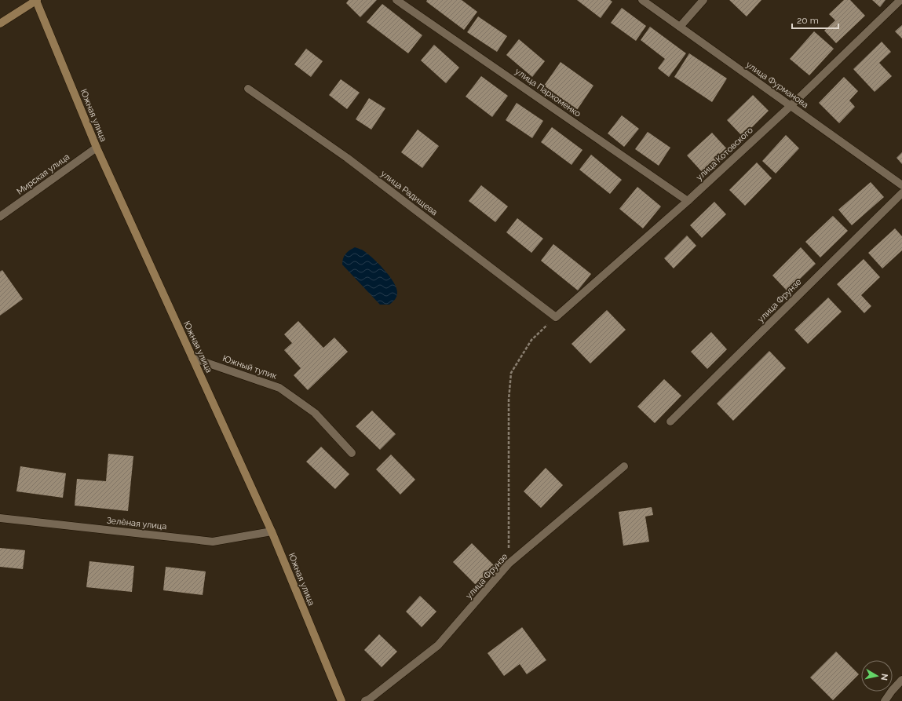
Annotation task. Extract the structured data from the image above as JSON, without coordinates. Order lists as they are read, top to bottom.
{
  "streets": {
    "street": [
      "улица Фурманова",
      "улица Пархоменко",
      "Южная улица",
      "улица Котовского",
      "Мирская улица",
      "улица Радищева",
      "улица Фрунзе",
      "Южный тупик",
      "Зелёная улица"
    ]
  },
  "crossings": [
    ["улица Фурманова", "улица Котовского"],
    ["улица Пархоменко", "улица Котовского"],
    ["Южная улица", "Мирская улица"],
    ["Южная улица", "Южный тупик"],
    ["Южная улица", "Зелёная улица"],
    ["улица Котовского", "улица Радищева"]
  ],
  "scale_bar": "20 m",
  "north": "right"
}
